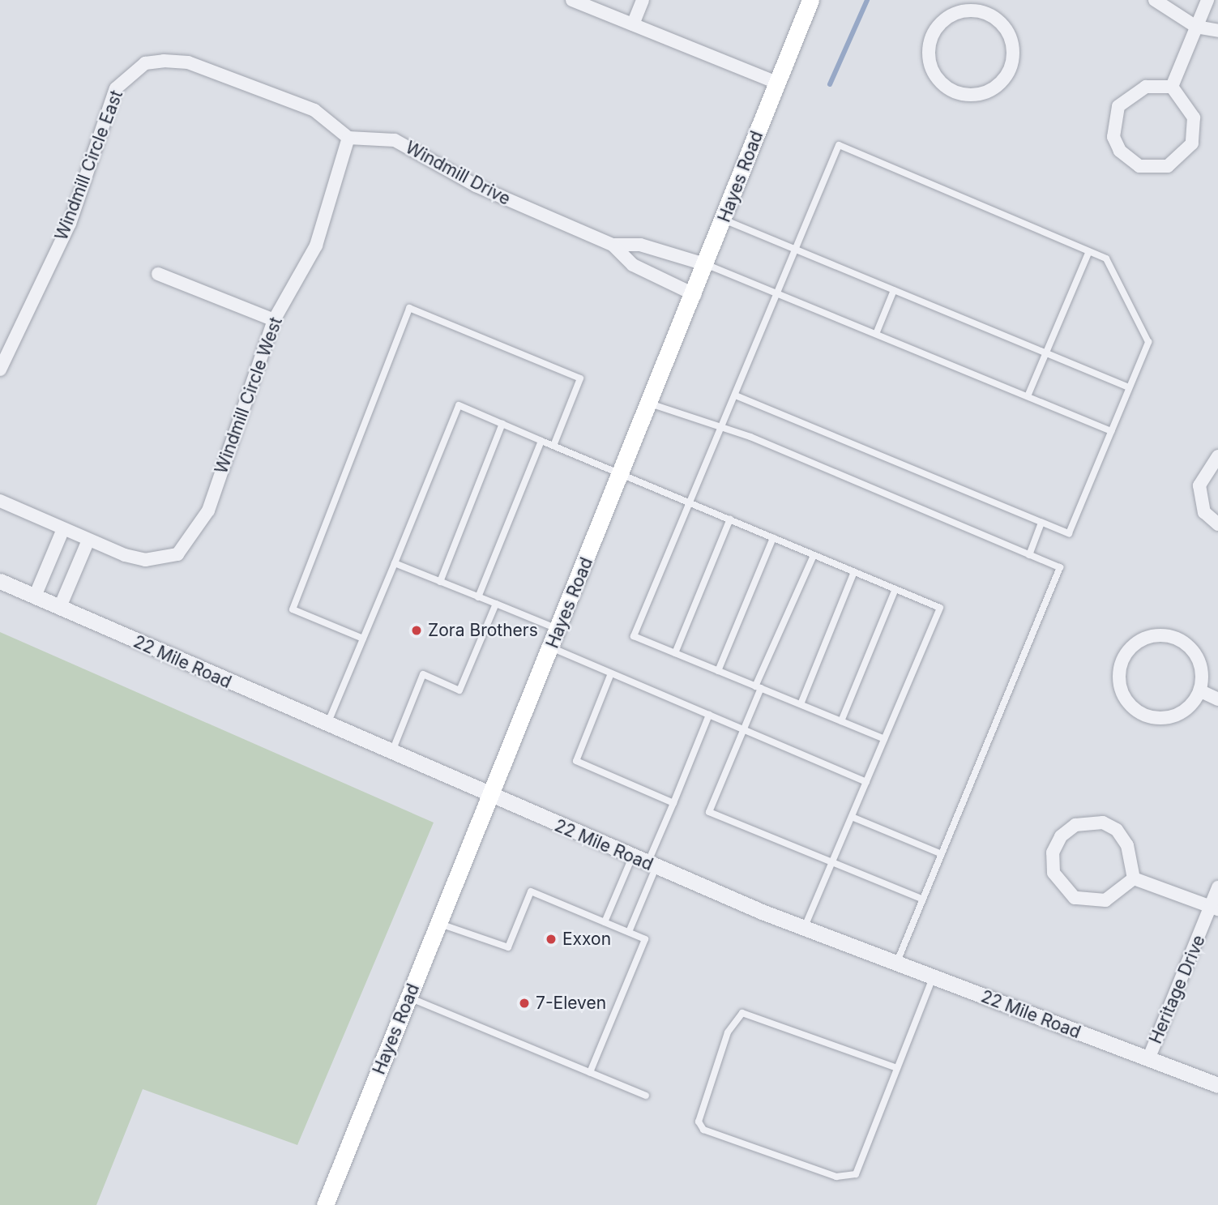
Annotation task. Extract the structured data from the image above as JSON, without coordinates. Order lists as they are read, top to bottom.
{
  "streets": {
    "main road": ["Hayes Road"],
    "street": [
      "Windmill Circle East",
      "Windmill Drive",
      "Windmill Circle West",
      "22 Mile Road",
      "Heritage Drive"
    ]
  },
  "crossings": [
    ["Windmill Circle East", "Windmill Drive"],
    ["Windmill Circle East", "Windmill Circle West"],
    ["Windmill Drive", "Hayes Road"],
    ["Windmill Drive", "Windmill Circle West"],
    ["Hayes Road", "22 Mile Road"],
    ["22 Mile Road", "Heritage Drive"]
  ],
  "places": ["Zora Brothers", "Exxon", "7-Eleven"]
}
